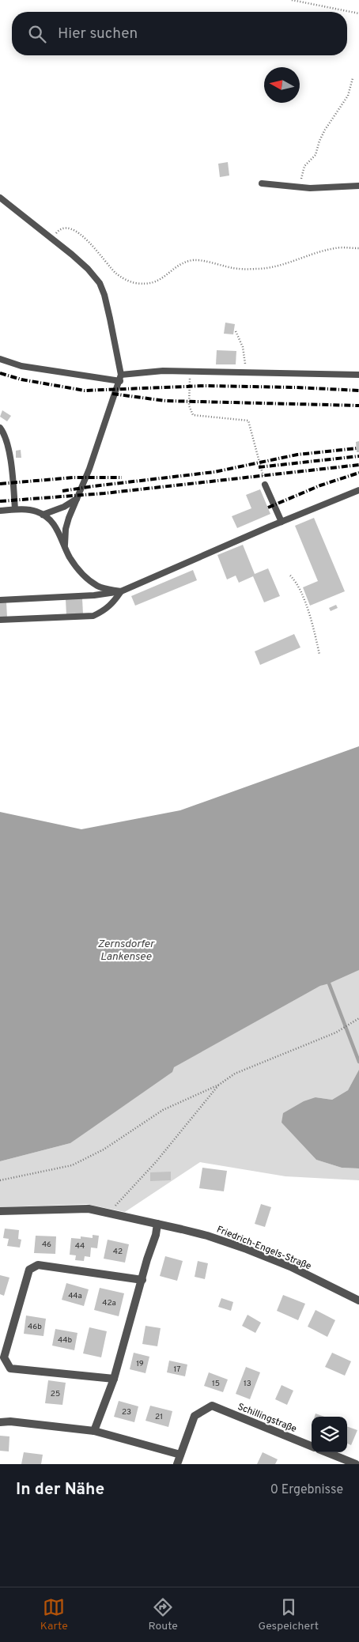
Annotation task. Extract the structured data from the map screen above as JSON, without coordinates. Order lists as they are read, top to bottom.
{
  "streets": {
    "street": ["Friedrich-Engels-Straße", "Schillingstraße"]
  },
  "water": ["Zernsdorfer Lankensee"],
  "house_numbers": [
    "46",
    "44",
    "42",
    "44a",
    "42a",
    "46b",
    "44b",
    "19",
    "17",
    "15",
    "13",
    "25",
    "23",
    "21"
  ],
  "north": "left",
  "page": {
    "search": "Hier suchen",
    "heading": ["In der Nähe", "0 Ergebnisse"],
    "nav": ["Karte", "Route", "Gespeichert"]
  }
}
